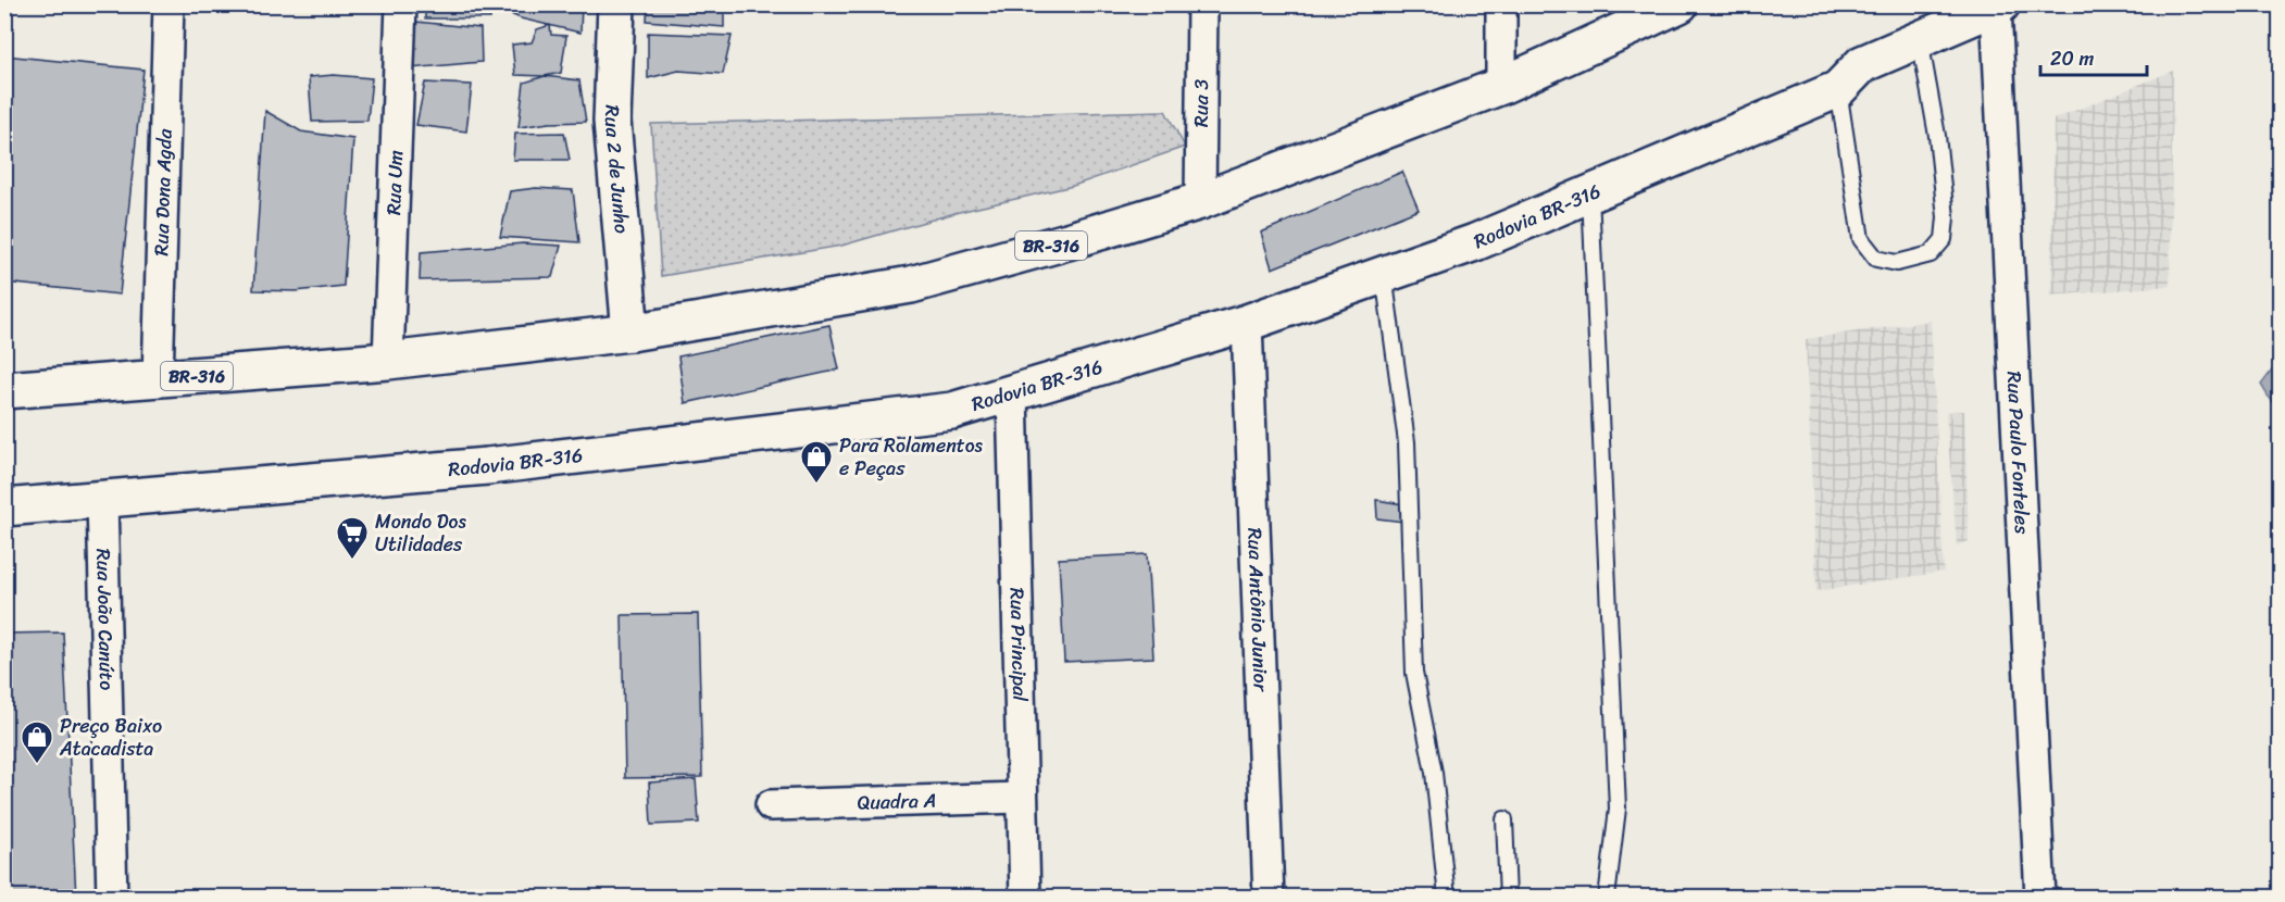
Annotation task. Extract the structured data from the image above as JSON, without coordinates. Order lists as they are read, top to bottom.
{
  "streets": {
    "main road": ["Rua 2 de Junho", "Rodovia BR-316", "BR-316"],
    "street": [
      "Rua 3",
      "Rua Um",
      "Rua Dona Agda",
      "Rua Paulo Fonteles",
      "Rua Antônio Junior",
      "Rua João Canúto",
      "Rua Principal",
      "Quadra A"
    ]
  },
  "crossings": [
    ["Rua 3", "BR-316"],
    ["Rua 2 de Junho", "BR-316"],
    ["Rua Um", "BR-316"],
    ["Rua Dona Agda", "BR-316"],
    ["Rodovia BR-316", "Rua Paulo Fonteles"],
    ["Rodovia BR-316", "Rua Antônio Junior"],
    ["Rodovia BR-316", "Rua João Canúto"],
    ["Rodovia BR-316", "Rua Principal"],
    ["Rua Principal", "Quadra A"]
  ],
  "places": {
    "shop": ["Para Rolamentos e Peças", "Preço Baixo Atacadista"],
    "supermarket": ["Mondo Dos Utilidades"]
  },
  "scale_bar": "20 m"
}
